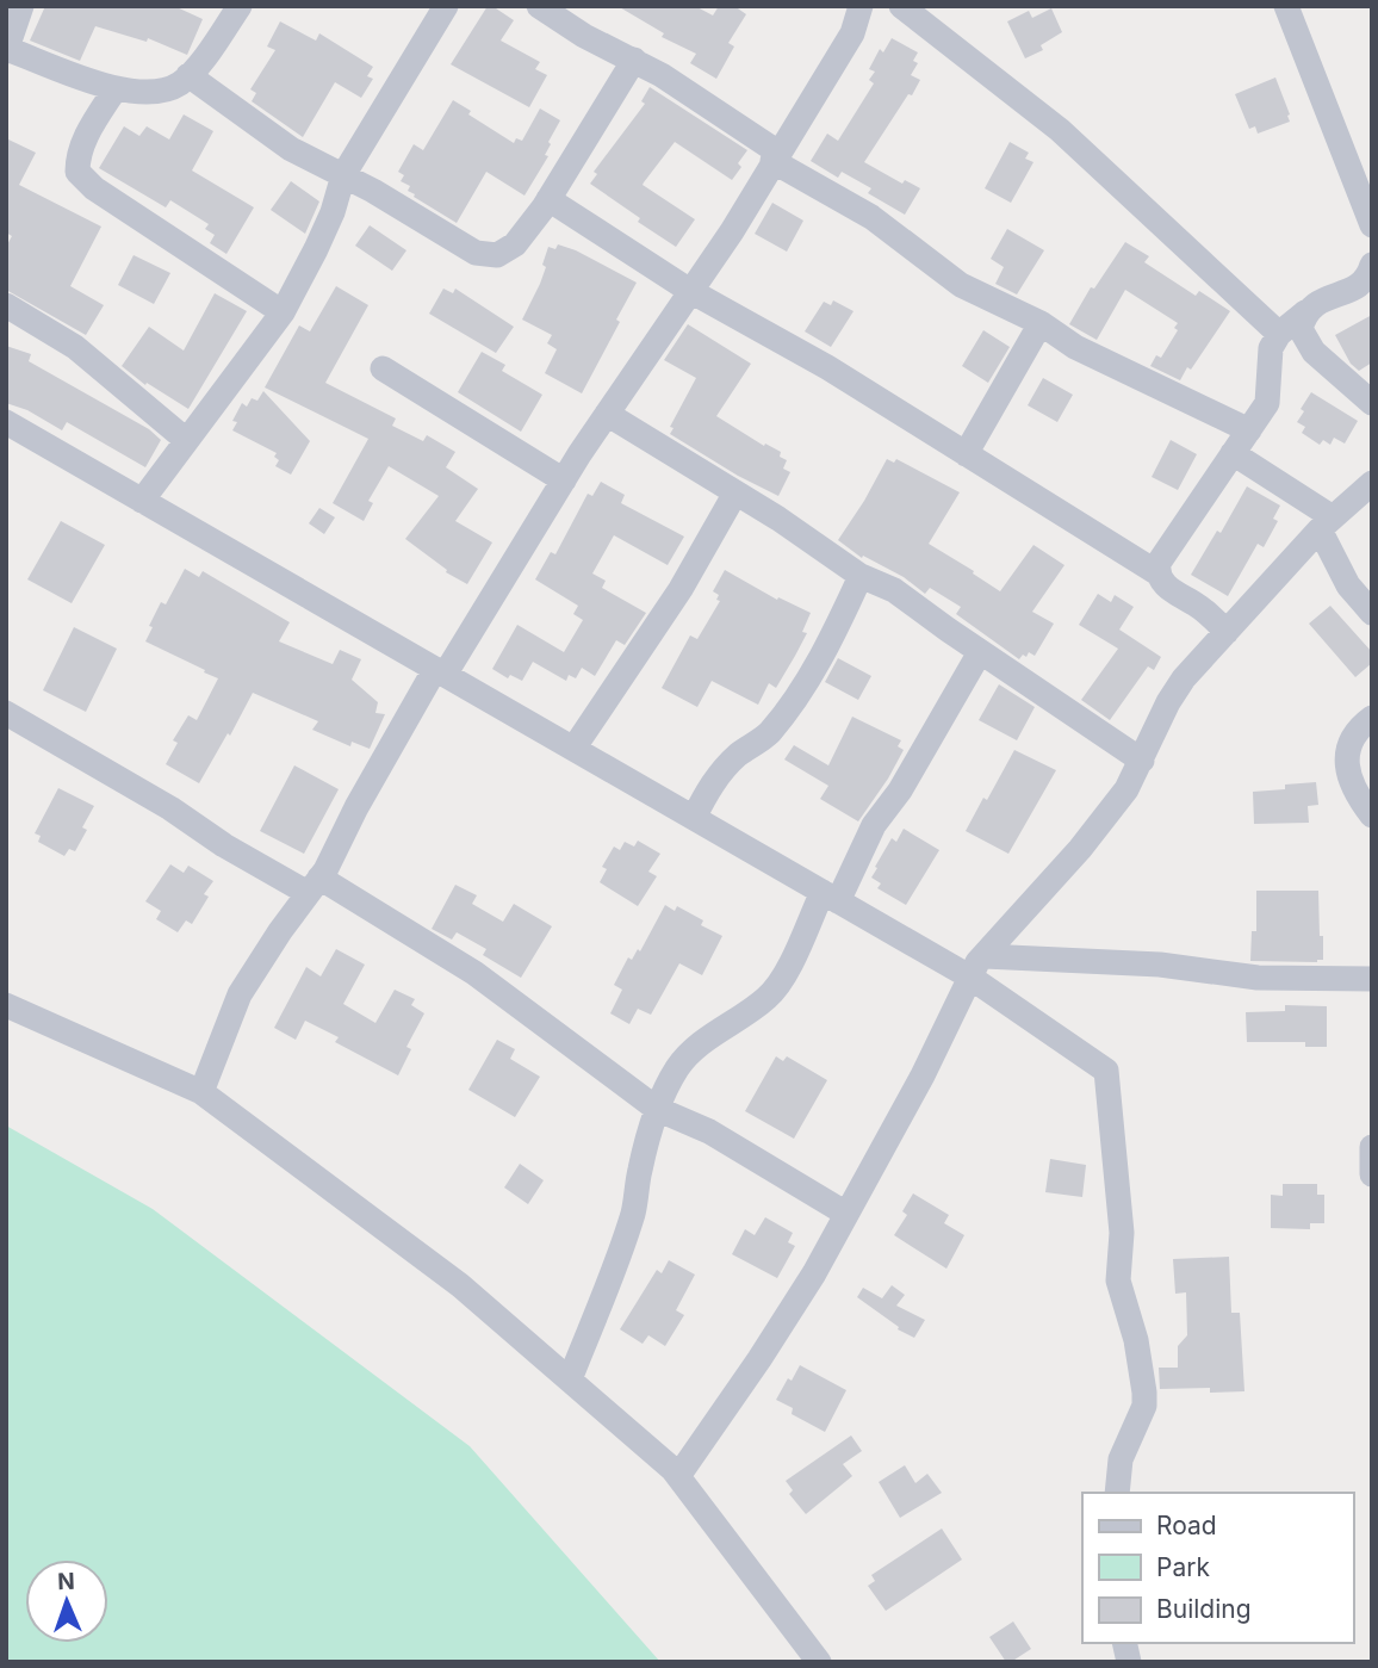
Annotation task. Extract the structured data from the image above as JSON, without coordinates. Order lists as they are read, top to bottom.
{
  "legend": ["Road", "Park", "Building"],
  "north": "top"
}
